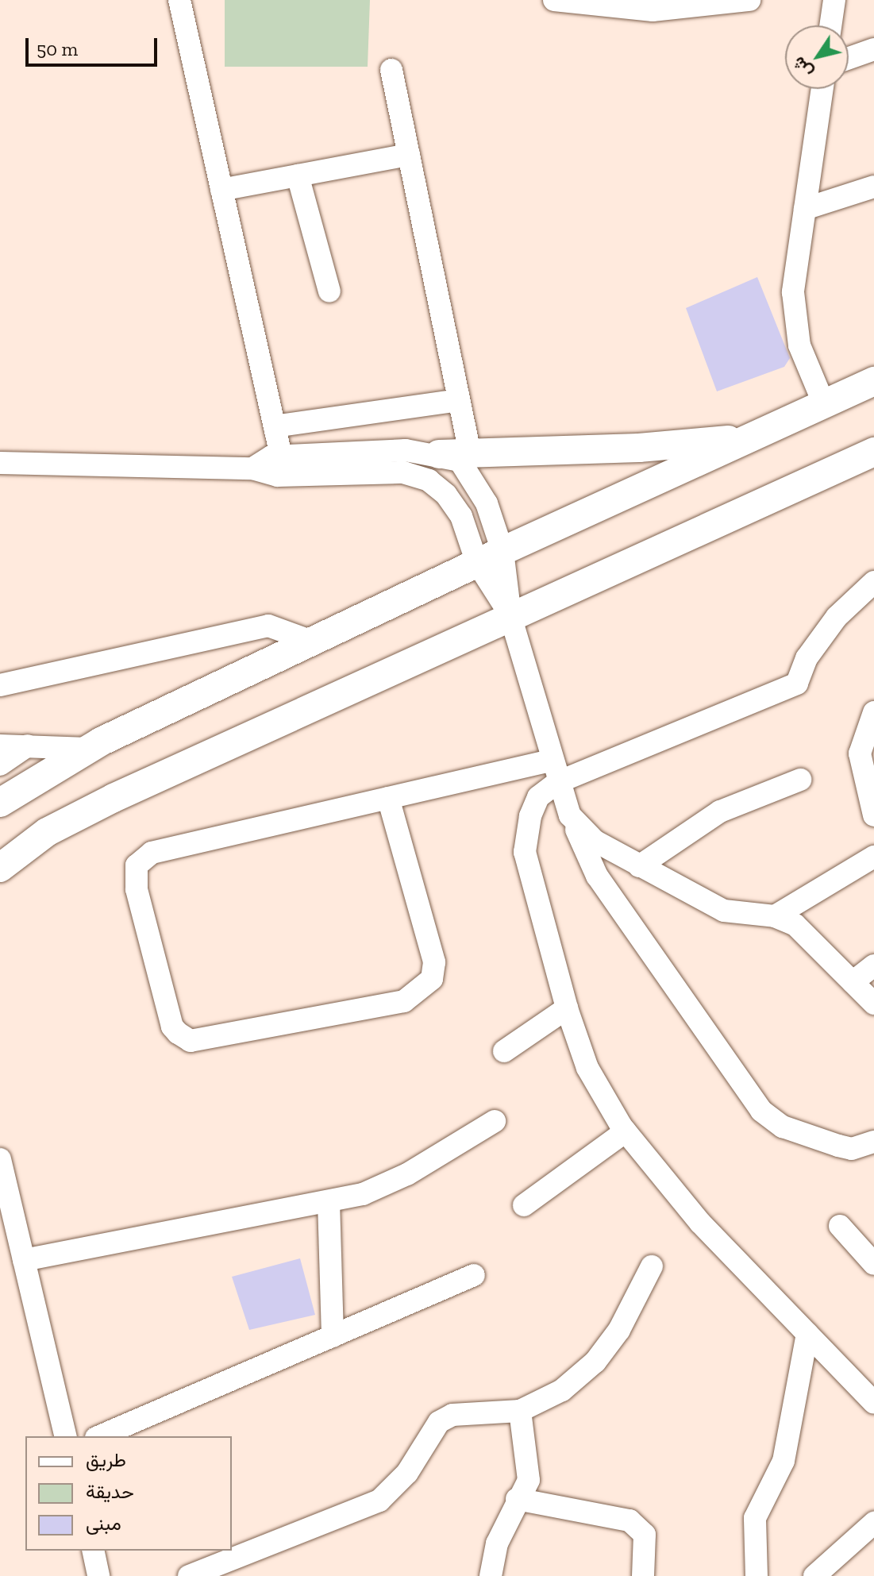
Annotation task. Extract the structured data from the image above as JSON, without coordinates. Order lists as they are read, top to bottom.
{
  "legend": ["طريق", "حديقة", "مبنى"],
  "scale_bar": "50 m",
  "north": "bottom left"
}
